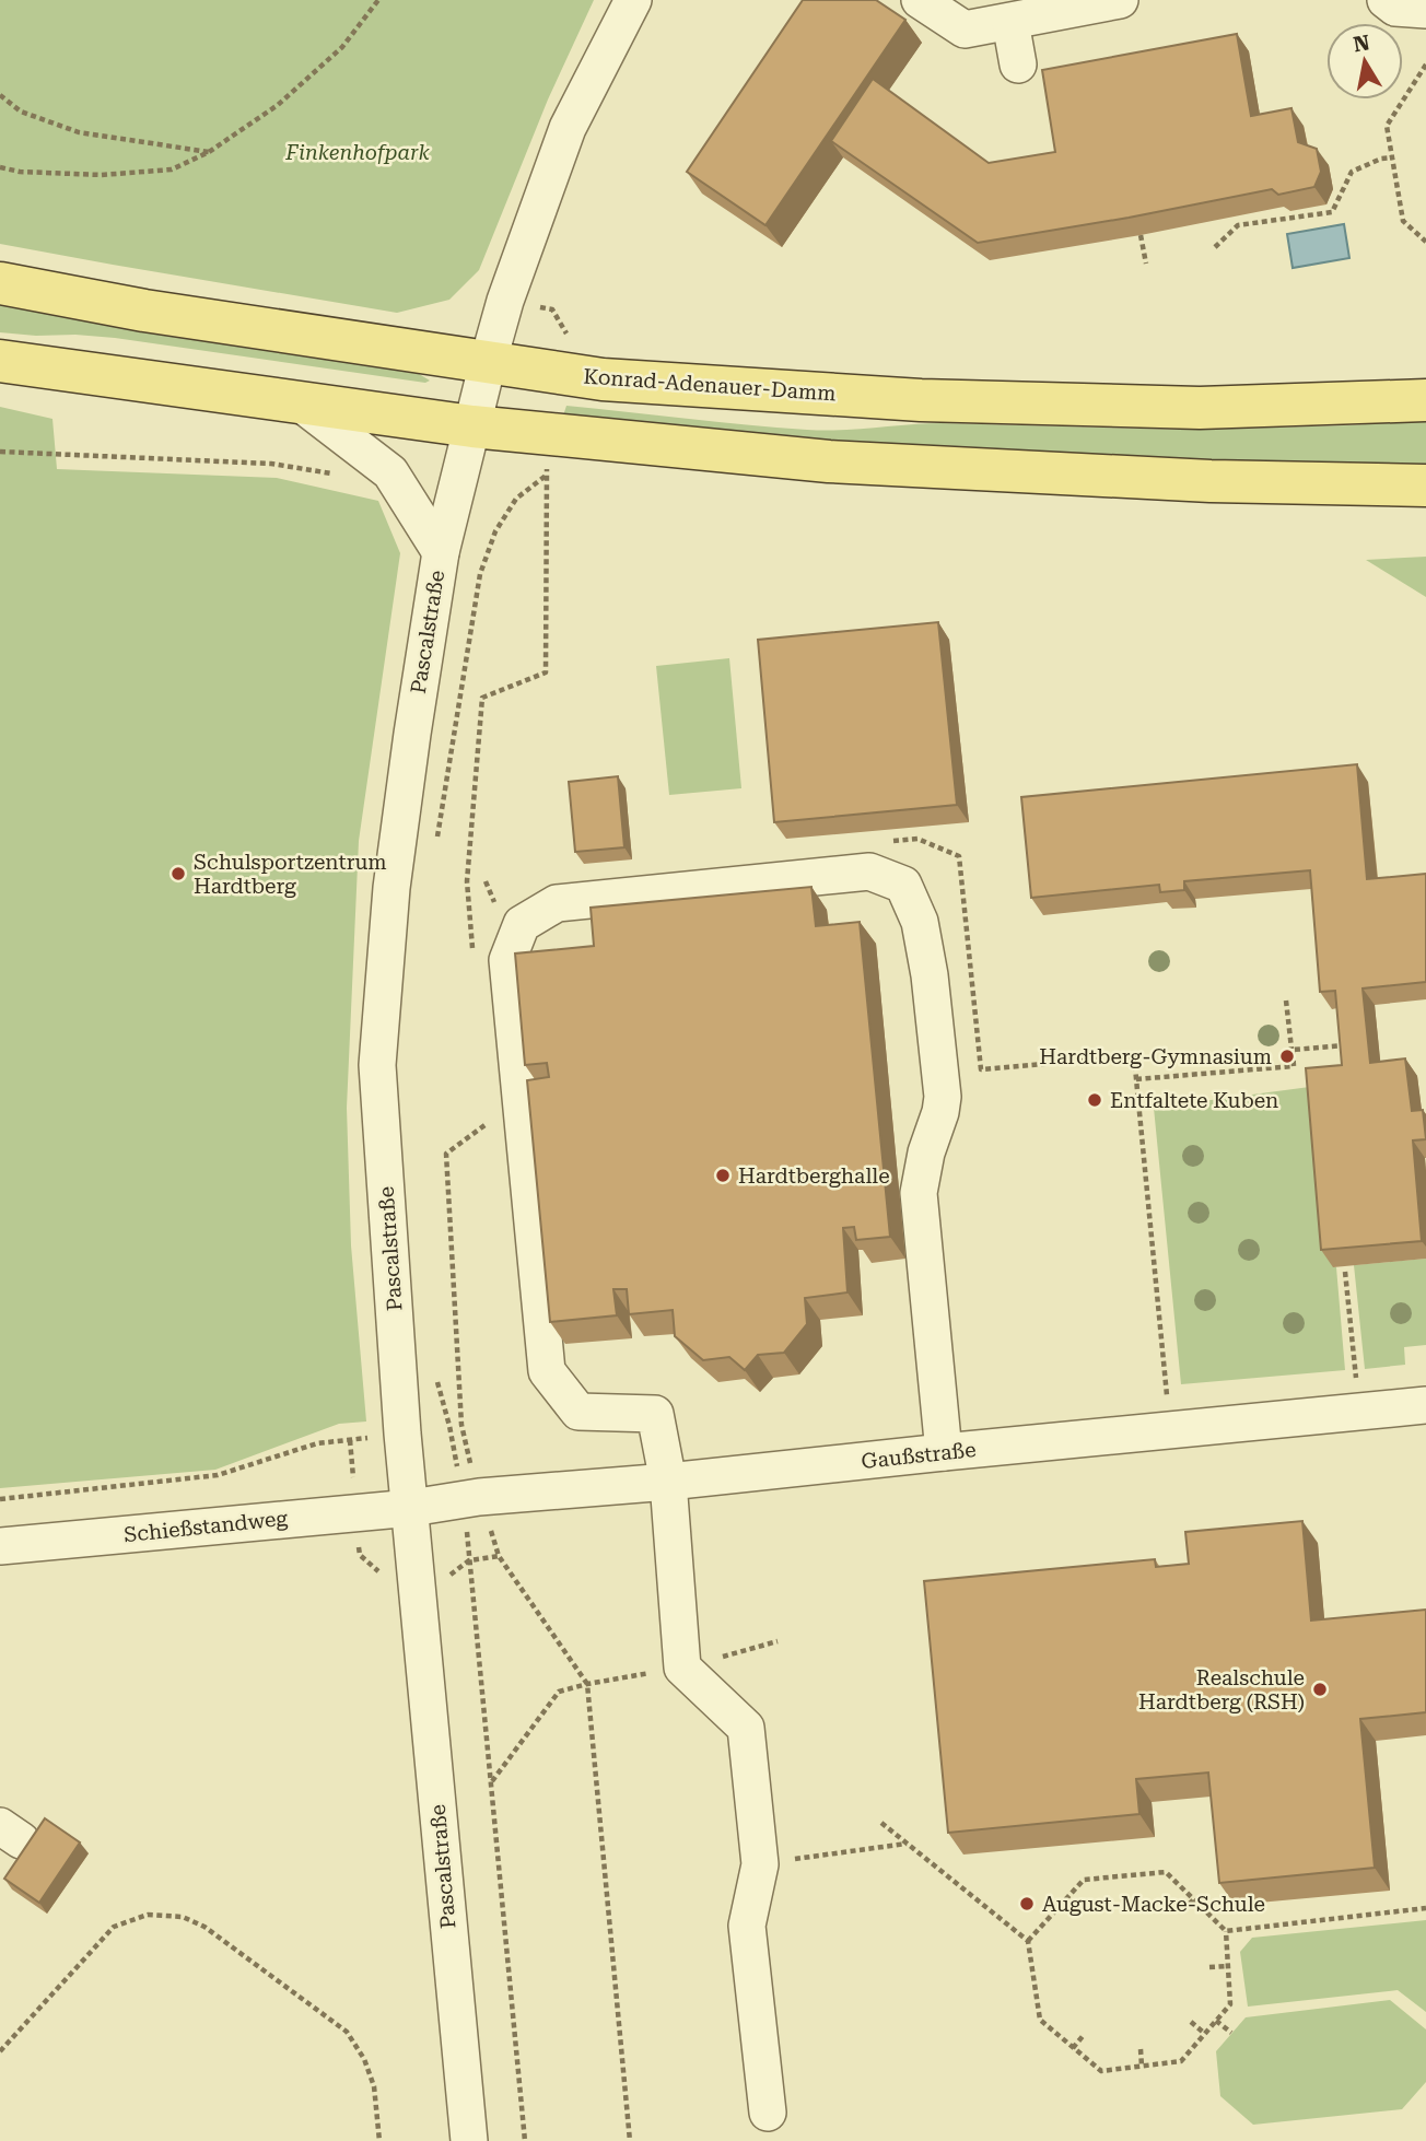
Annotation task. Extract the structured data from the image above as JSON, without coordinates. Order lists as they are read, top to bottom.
{
  "streets": {
    "main road": ["Konrad-Adenauer-Damm"],
    "street": ["Pascalstraße", "Gaußstraße", "Schießstandweg"]
  },
  "crossings": [
    ["Konrad-Adenauer-Damm", "Pascalstraße"],
    ["Pascalstraße", "Gaußstraße"],
    ["Pascalstraße", "Schießstandweg"],
    ["Gaußstraße", "Schießstandweg"]
  ],
  "parks": ["Finkenhofpark"],
  "places": [
    "Schulsportzentrum Hardtberg",
    "Hardtberg-Gymnasium",
    "Entfaltete Kuben",
    "Hardtberghalle",
    "Realschule Hardtberg (RSH)",
    "August-Macke-Schule"
  ],
  "north": "top"
}
